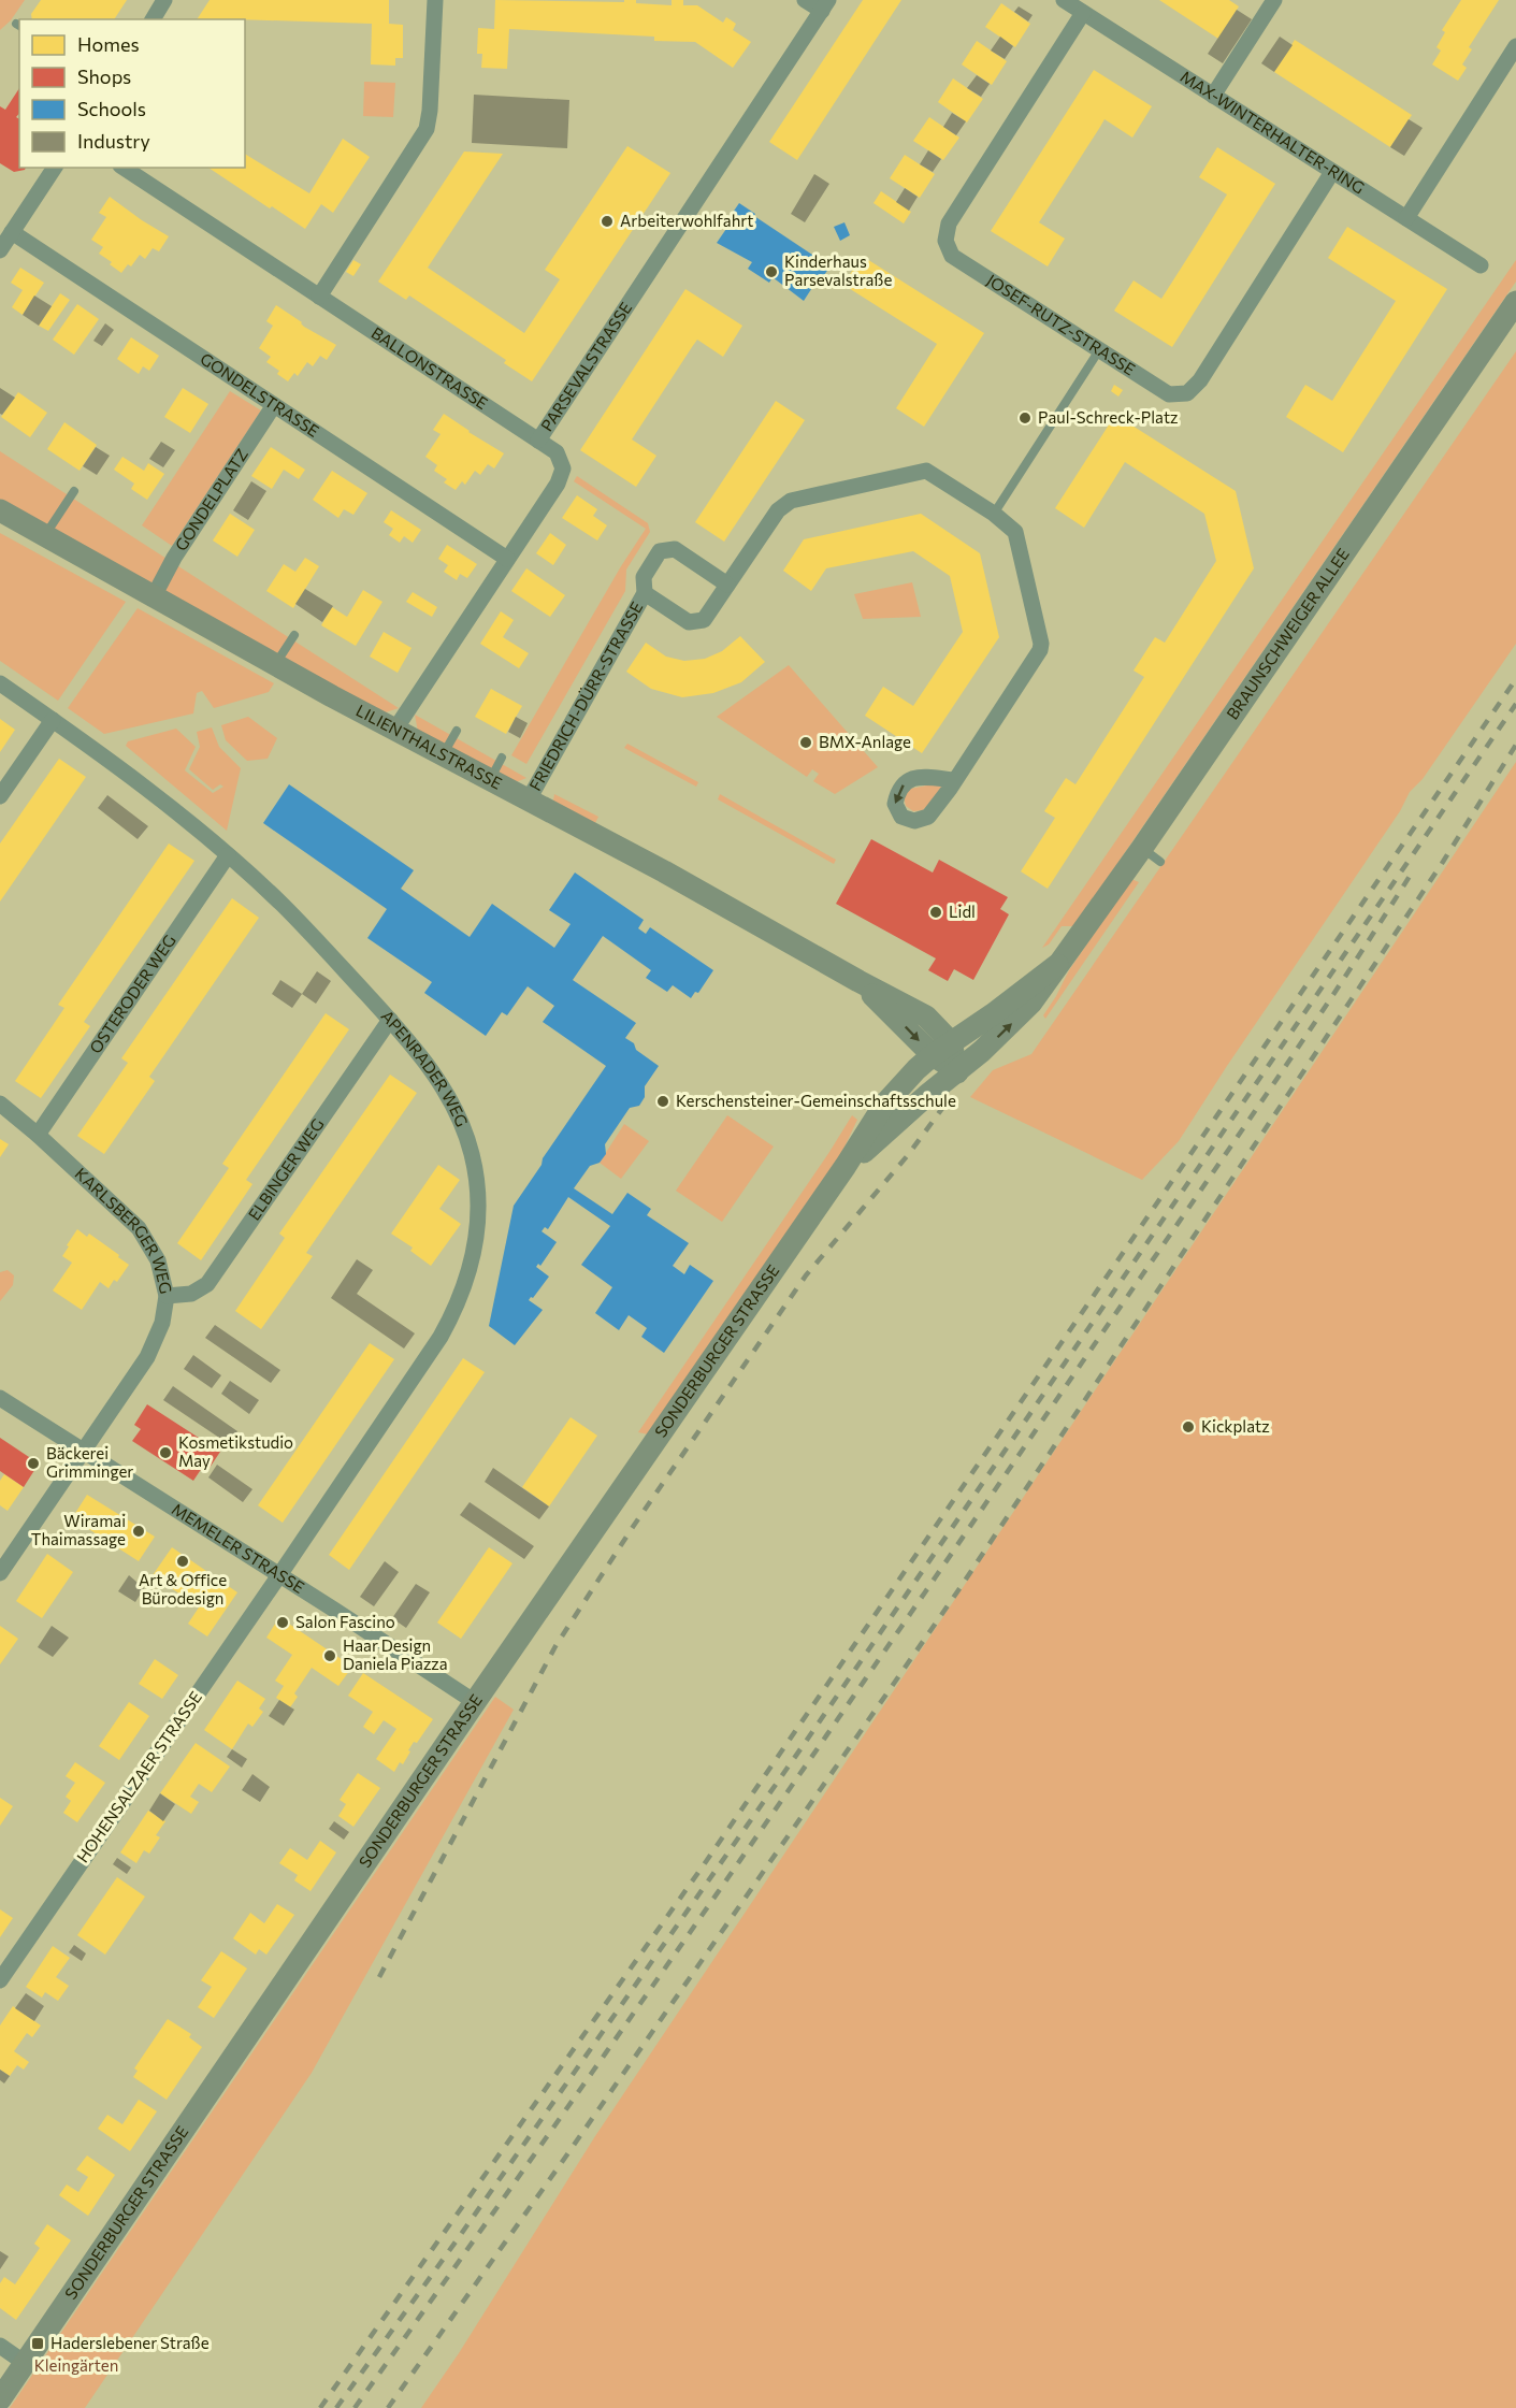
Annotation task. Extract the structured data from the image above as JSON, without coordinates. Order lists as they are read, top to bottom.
{
  "streets": {
    "street": [
      "MAX-WINTERHALTER-RING",
      "JOSEF-RUTZ-STRASSE",
      "PARSEVALSTRASSE",
      "BALLONSTRASSE",
      "GONDELSTRASSE",
      "GONDELPLATZ",
      "BRAUNSCHWEIGER ALLEE",
      "FRIEDRICH-DÜRR-STRASSE",
      "LILIENTHALSTRASSE",
      "OSTERODER WEG",
      "APENRADER WEG",
      "ELBINGER WEG",
      "KARLSBERGER WEG",
      "SONDERBURGER STRASSE",
      "MEMELER STRASSE",
      "HOHENSALZAER STRASSE"
    ]
  },
  "crossings": [
    ["MAX-WINTERHALTER-RING", "JOSEF-RUTZ-STRASSE"],
    ["PARSEVALSTRASSE", "BALLONSTRASSE"],
    ["PARSEVALSTRASSE", "GONDELSTRASSE"],
    ["PARSEVALSTRASSE", "LILIENTHALSTRASSE"],
    ["GONDELSTRASSE", "GONDELPLATZ"],
    ["GONDELPLATZ", "LILIENTHALSTRASSE"],
    ["BRAUNSCHWEIGER ALLEE", "LILIENTHALSTRASSE"],
    ["BRAUNSCHWEIGER ALLEE", "SONDERBURGER STRASSE"],
    ["FRIEDRICH-DÜRR-STRASSE", "LILIENTHALSTRASSE"],
    ["LILIENTHALSTRASSE", "SONDERBURGER STRASSE"],
    ["OSTERODER WEG", "APENRADER WEG"],
    ["OSTERODER WEG", "KARLSBERGER WEG"],
    ["APENRADER WEG", "ELBINGER WEG"],
    ["APENRADER WEG", "MEMELER STRASSE"],
    ["APENRADER WEG", "HOHENSALZAER STRASSE"],
    ["ELBINGER WEG", "KARLSBERGER WEG"],
    ["KARLSBERGER WEG", "MEMELER STRASSE"],
    ["SONDERBURGER STRASSE", "MEMELER STRASSE"],
    ["MEMELER STRASSE", "HOHENSALZAER STRASSE"]
  ],
  "parks": ["Kleingärten"],
  "places": {
    "other": [
      "Arbeiterwohlfahrt",
      "Kinderhaus Parsevalstraße",
      "Paul-Schreck-Platz",
      "BMX-Anlage",
      "Lidl",
      "Kerschensteiner-Gemeinschaftsschule",
      "Kickplatz",
      "Kosmetikstudio May",
      "Bäckerei Grimminger",
      "Wiramai Thaimassage",
      "Art & Office Bürodesign",
      "Salon Fascino",
      "Haar Design Daniela Piazza"
    ],
    "transit": ["Haderslebener Straße"]
  },
  "legend": [
    "Homes",
    "Shops",
    "Schools",
    "Industry"
  ]
}
